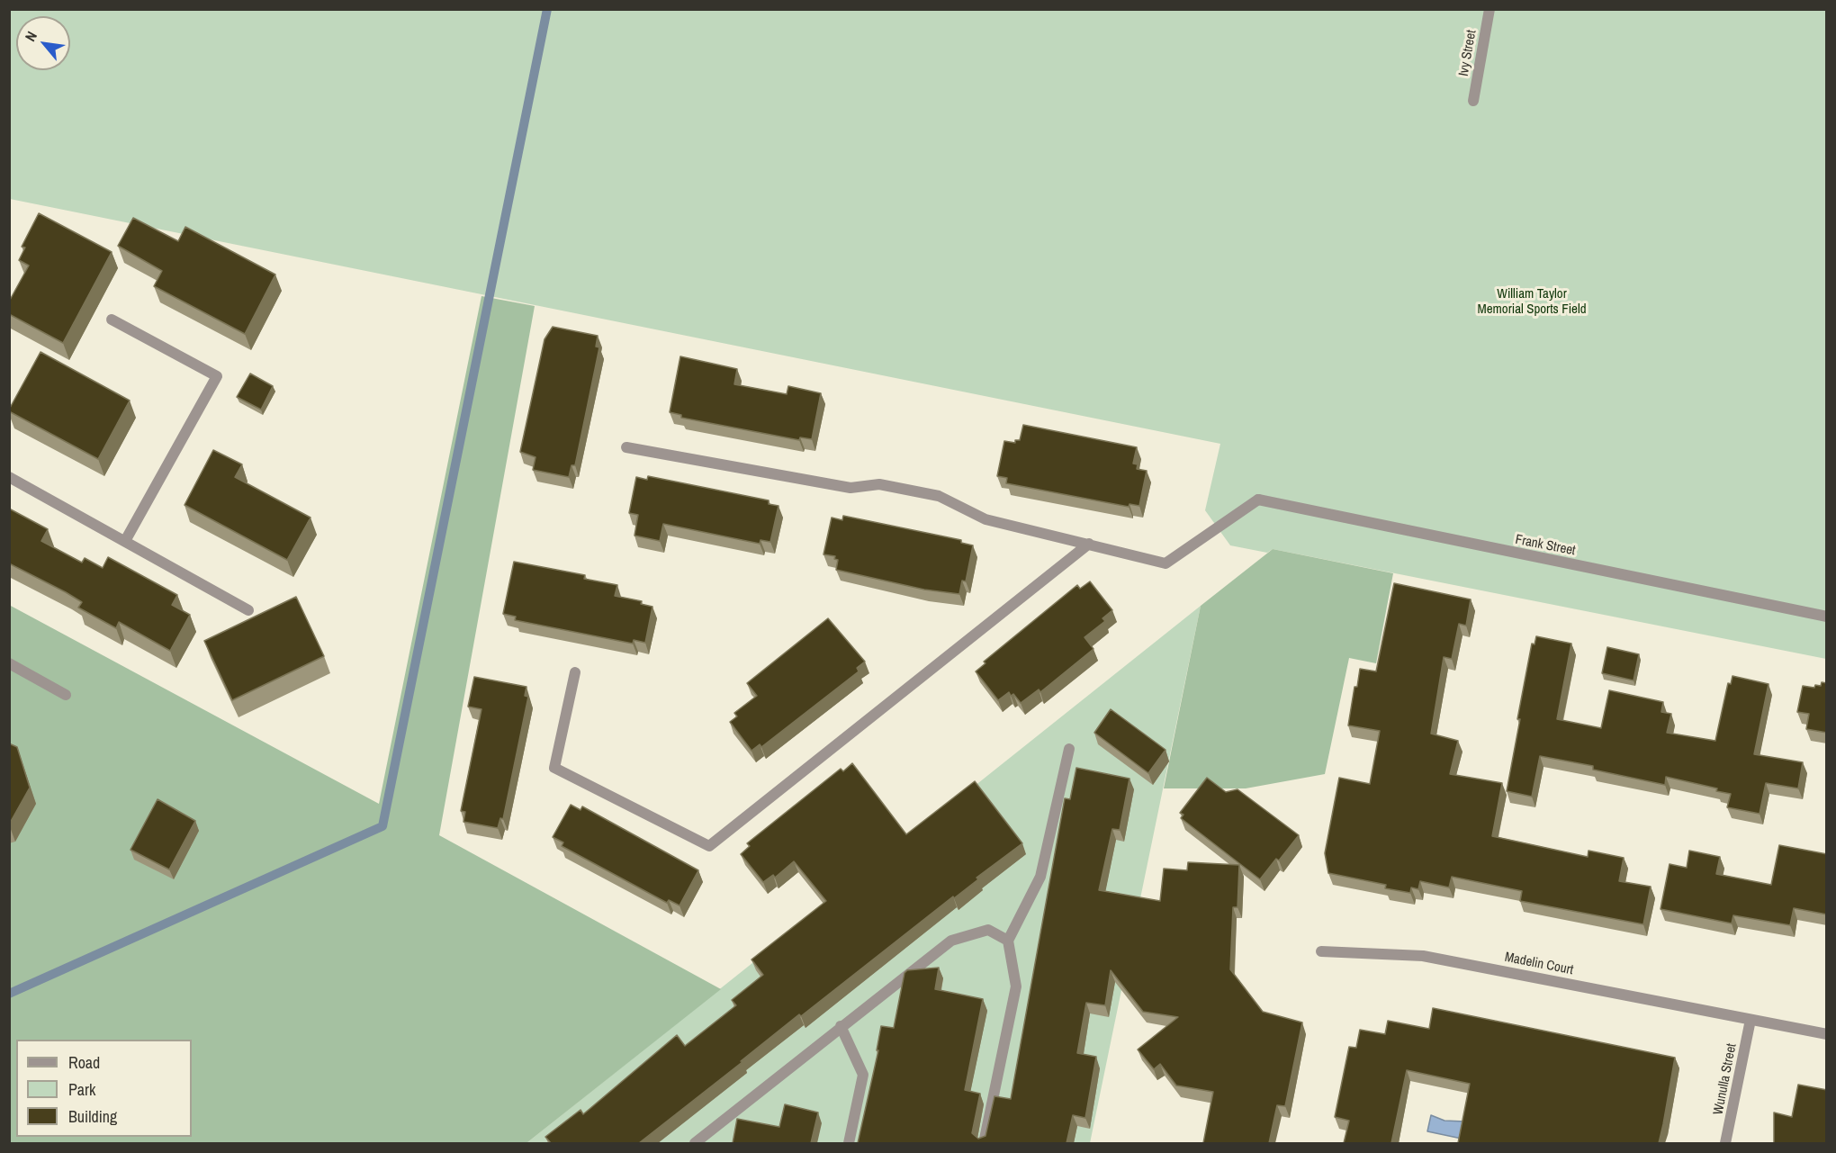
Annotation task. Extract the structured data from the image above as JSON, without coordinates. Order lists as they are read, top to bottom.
{
  "streets": {
    "street": [
      "Ivy Street",
      "Frank Street",
      "Madelin Court",
      "Wunulla Street"
    ]
  },
  "crossings": [
    ["Madelin Court", "Wunulla Street"]
  ],
  "parks": ["William Taylor Memorial Sports Field"],
  "legend": ["Road", "Park", "Building"],
  "north": "top left"
}
